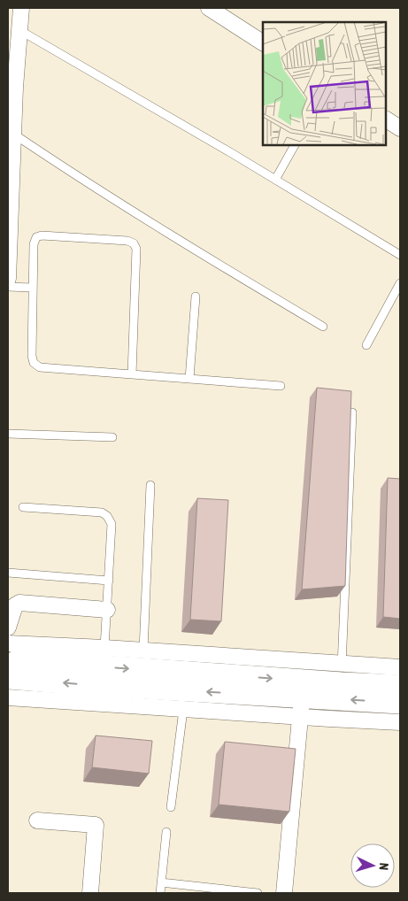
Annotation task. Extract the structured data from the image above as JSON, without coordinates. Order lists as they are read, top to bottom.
{
  "north": "right"
}
